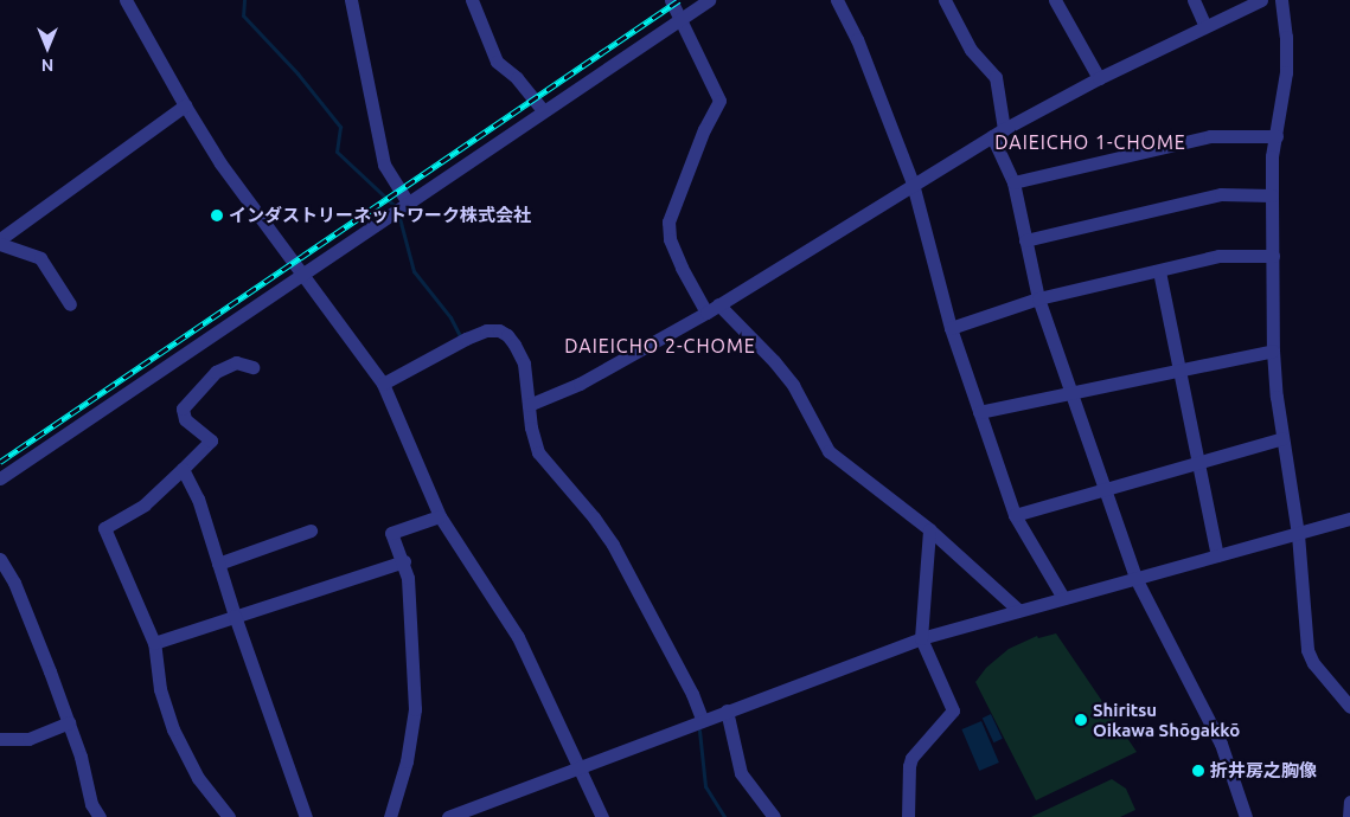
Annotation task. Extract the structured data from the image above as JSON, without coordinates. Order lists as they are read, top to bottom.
{
  "districts": ["DAIEICHO 1-CHOME", "DAIEICHO 2-CHOME"],
  "places": ["インダストリーネットワーク株式会社", "Shiritsu Oikawa Shōgakkō", "折井房之胸像"],
  "north": "bottom"
}
